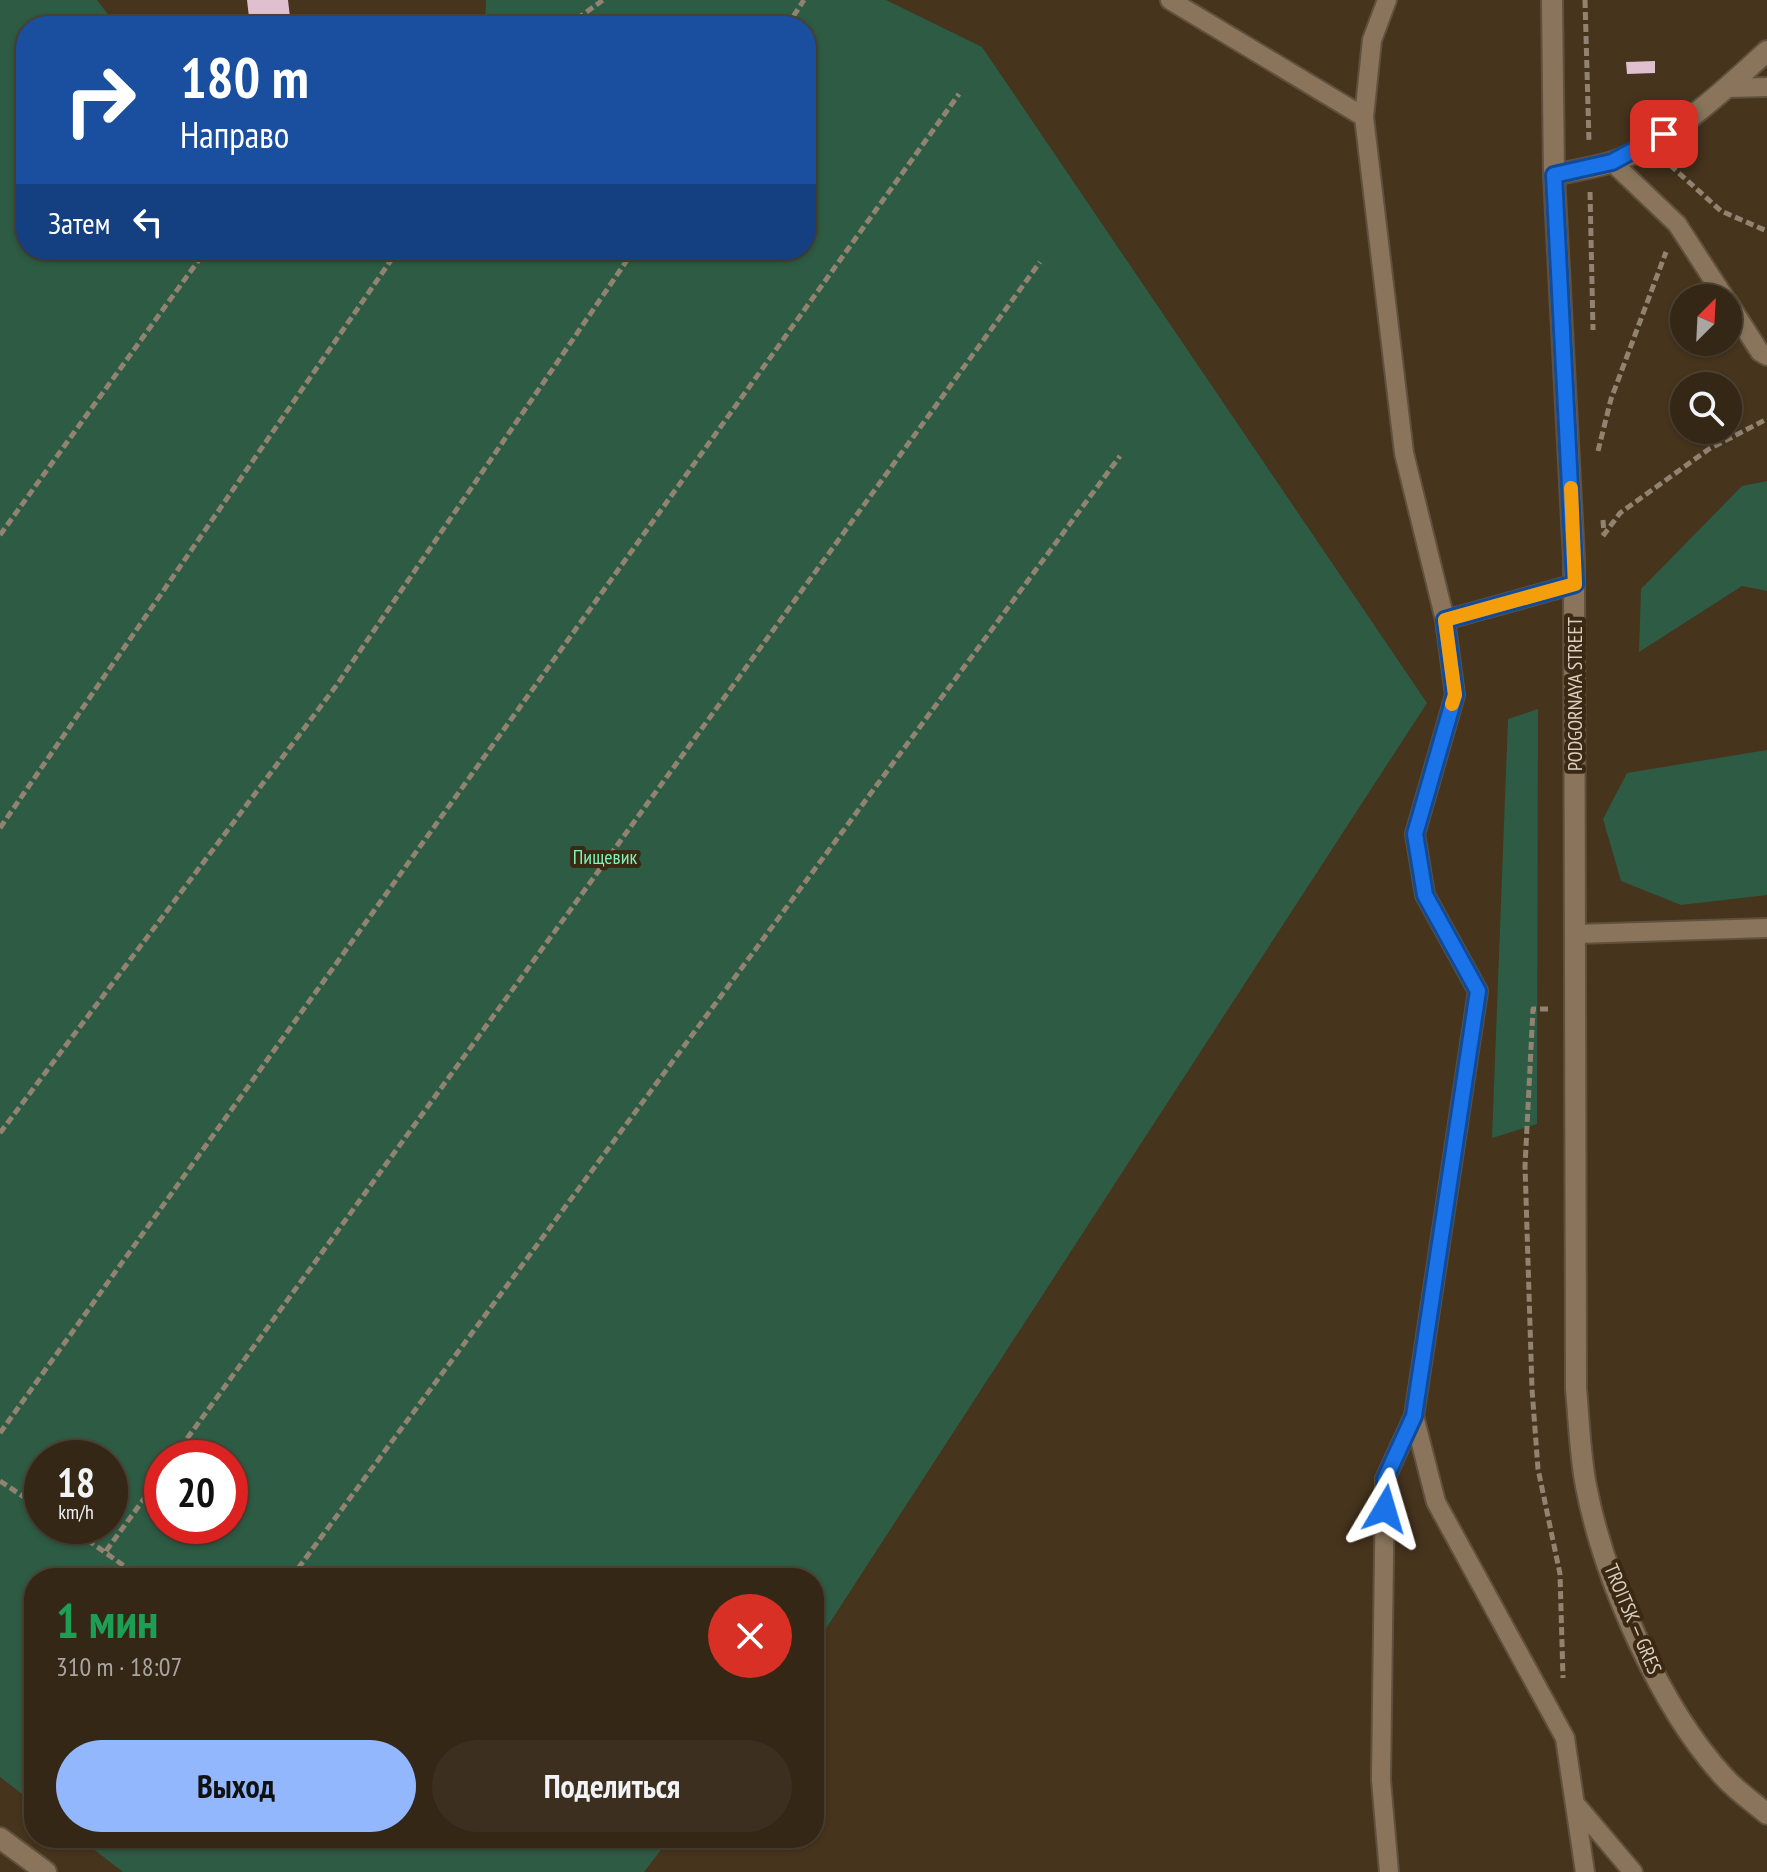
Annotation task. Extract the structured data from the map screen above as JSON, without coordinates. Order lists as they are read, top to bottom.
{
  "streets": {
    "street": ["PODGORNAYA STREET", "TROITSK — GRES"]
  },
  "crossings": [
    ["PODGORNAYA STREET", "TROITSK — GRES"]
  ],
  "parks": ["Пищевик"],
  "north": "top right",
  "page": {
    "turn": ["180 m", "Направо"],
    "then": "Затем",
    "speed": "18 km/h",
    "limit": "20",
    "heading": ["1 мин", "310 m · 18:07"],
    "buttons": ["Выход", "Поделиться"]
  }
}
